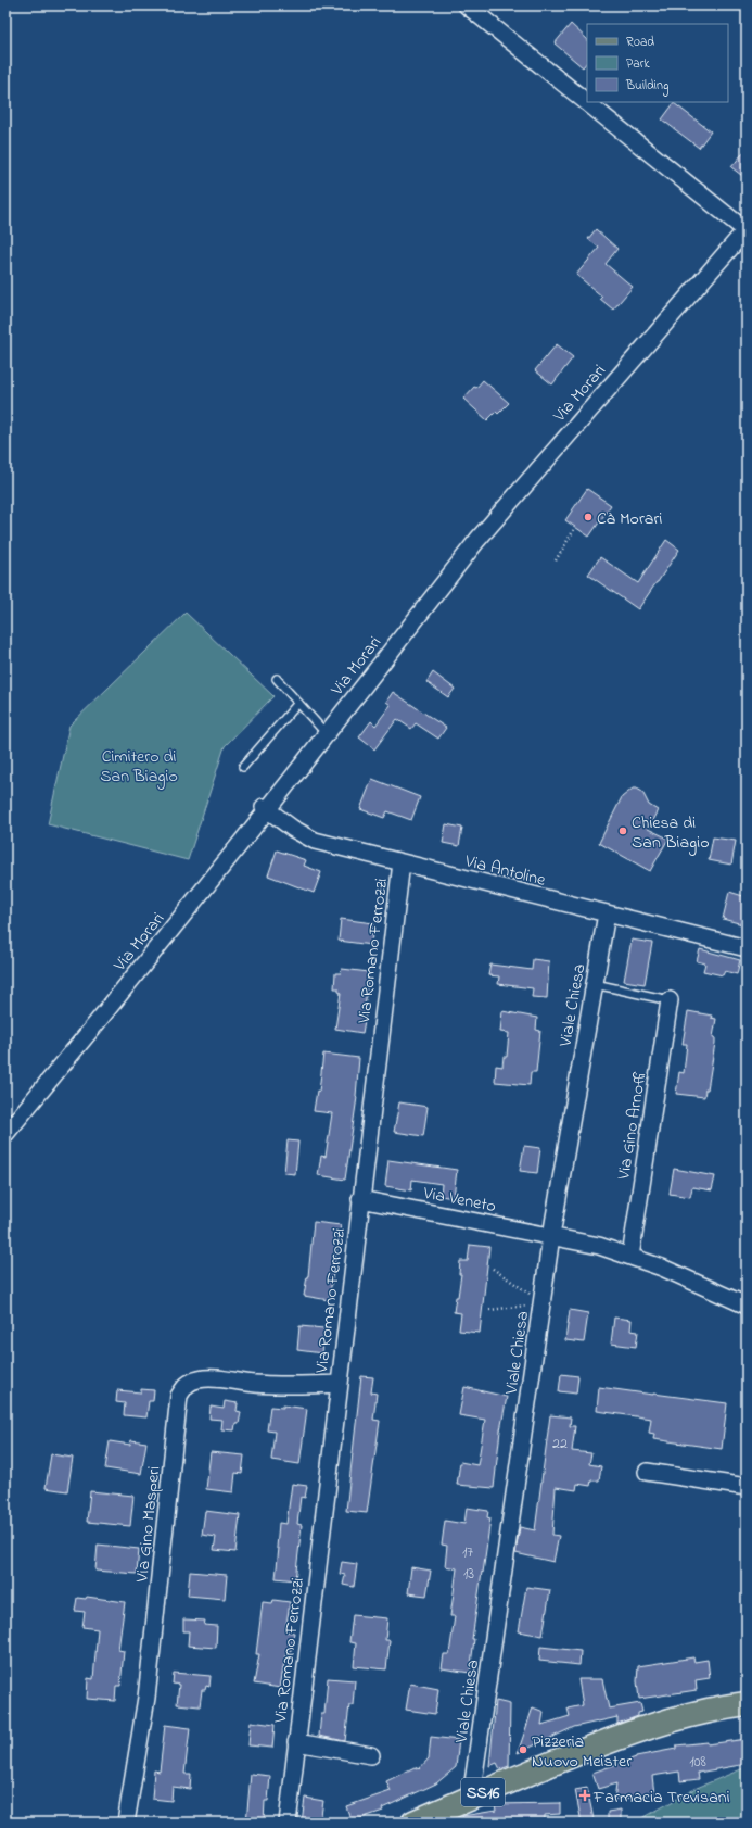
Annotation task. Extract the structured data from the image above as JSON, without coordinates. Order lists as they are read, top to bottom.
{
  "streets": {
    "main road": ["SS16"],
    "street": [
      "Via Morari",
      "Via Antoline",
      "Via Romano Ferrozzi",
      "Viale Chiesa",
      "Via Gino Arnoffi",
      "Via Veneto",
      "Via Gino Masperi"
    ]
  },
  "crossings": [
    ["Via Morari", "Via Antoline"],
    ["Via Antoline", "Via Romano Ferrozzi"],
    ["Via Antoline", "Viale Chiesa"],
    ["Via Romano Ferrozzi", "Via Veneto"],
    ["Via Romano Ferrozzi", "Via Gino Masperi"],
    ["Viale Chiesa", "Via Veneto"],
    ["Viale Chiesa", "SS16"],
    ["Via Gino Arnoffi", "Via Veneto"]
  ],
  "parks": ["Cimitero di San Biagio"],
  "places": {
    "other": ["Cà Morari", "Chiesa di San Biagio", "Pizzeria Nuovo Meister"],
    "health": ["Farmacia Trevisani"]
  },
  "house_numbers": [
    "22",
    "17",
    "13",
    "108"
  ],
  "legend": ["Road", "Park", "Building"]
}
